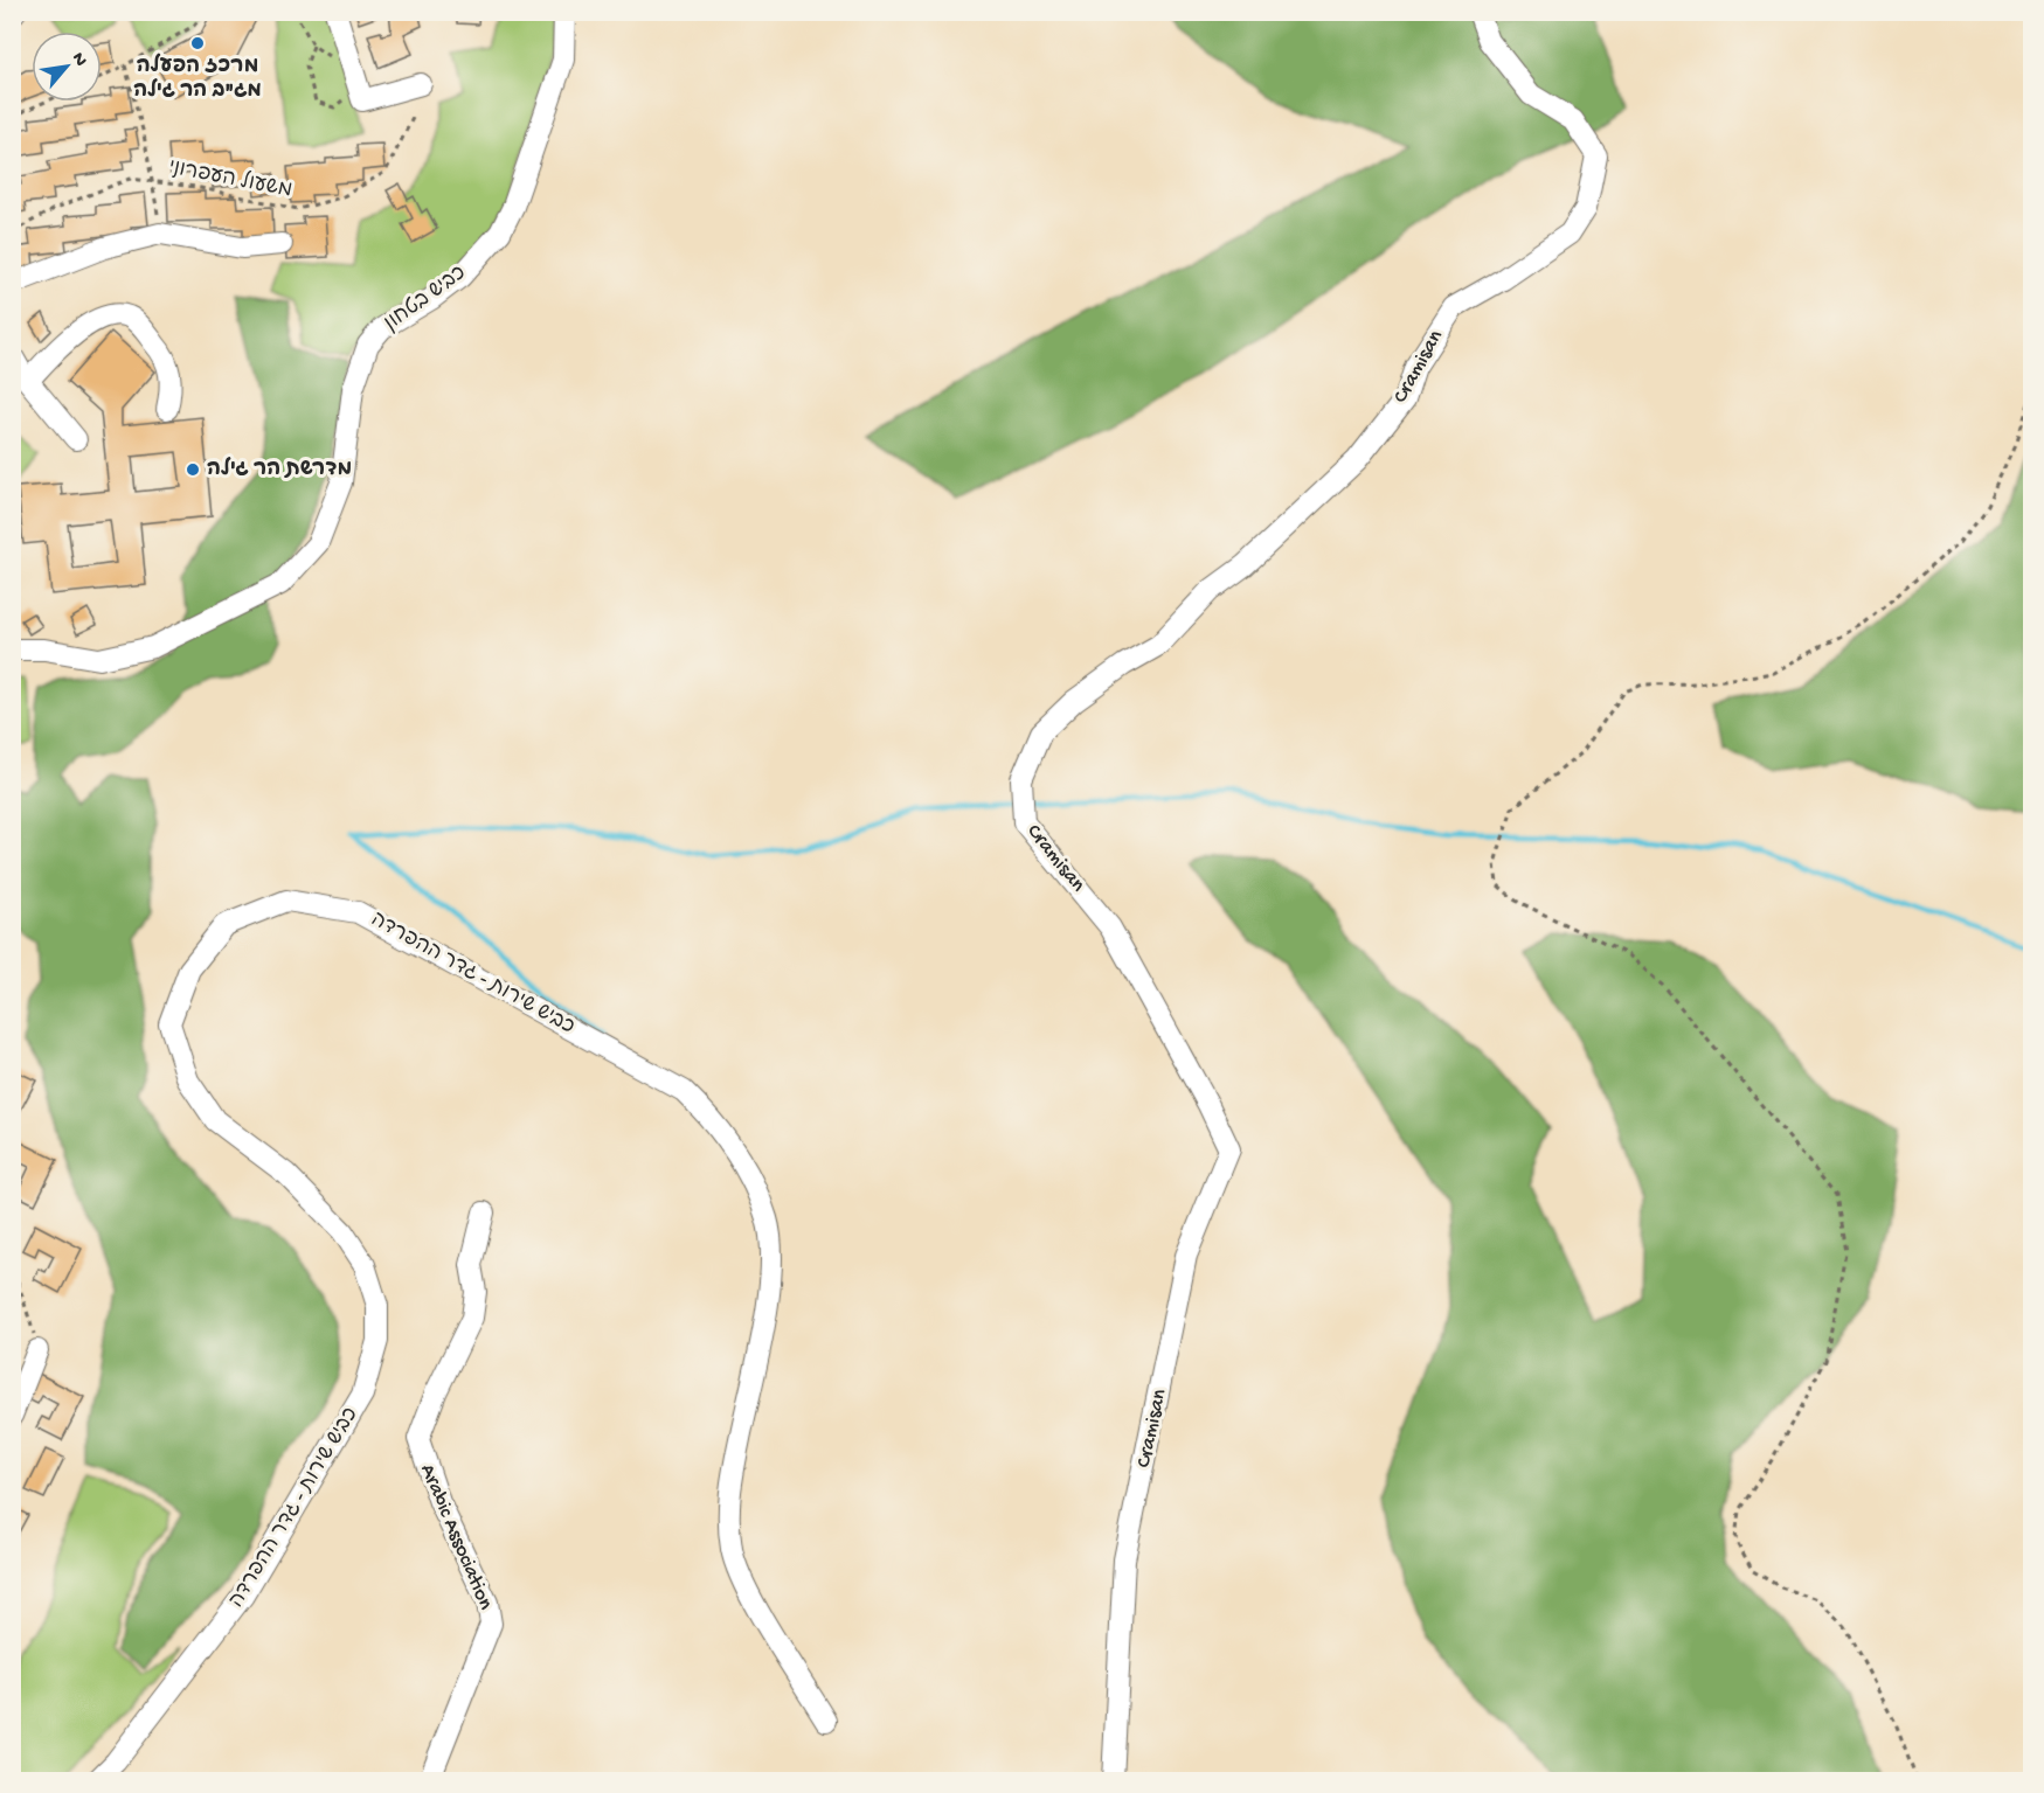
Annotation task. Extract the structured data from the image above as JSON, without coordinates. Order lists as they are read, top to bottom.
{
  "streets": {
    "street": [
      "כביש בטחון",
      "Cramisan",
      "כביש שירות - גדר ההפרדה",
      "Arabic Association"
    ],
    "path": ["משעול העפרוני"]
  },
  "places": ["מרכז הפעלה מג\"ב הר גילה", "מדרשת הר גילה"],
  "north": "top right"
}
